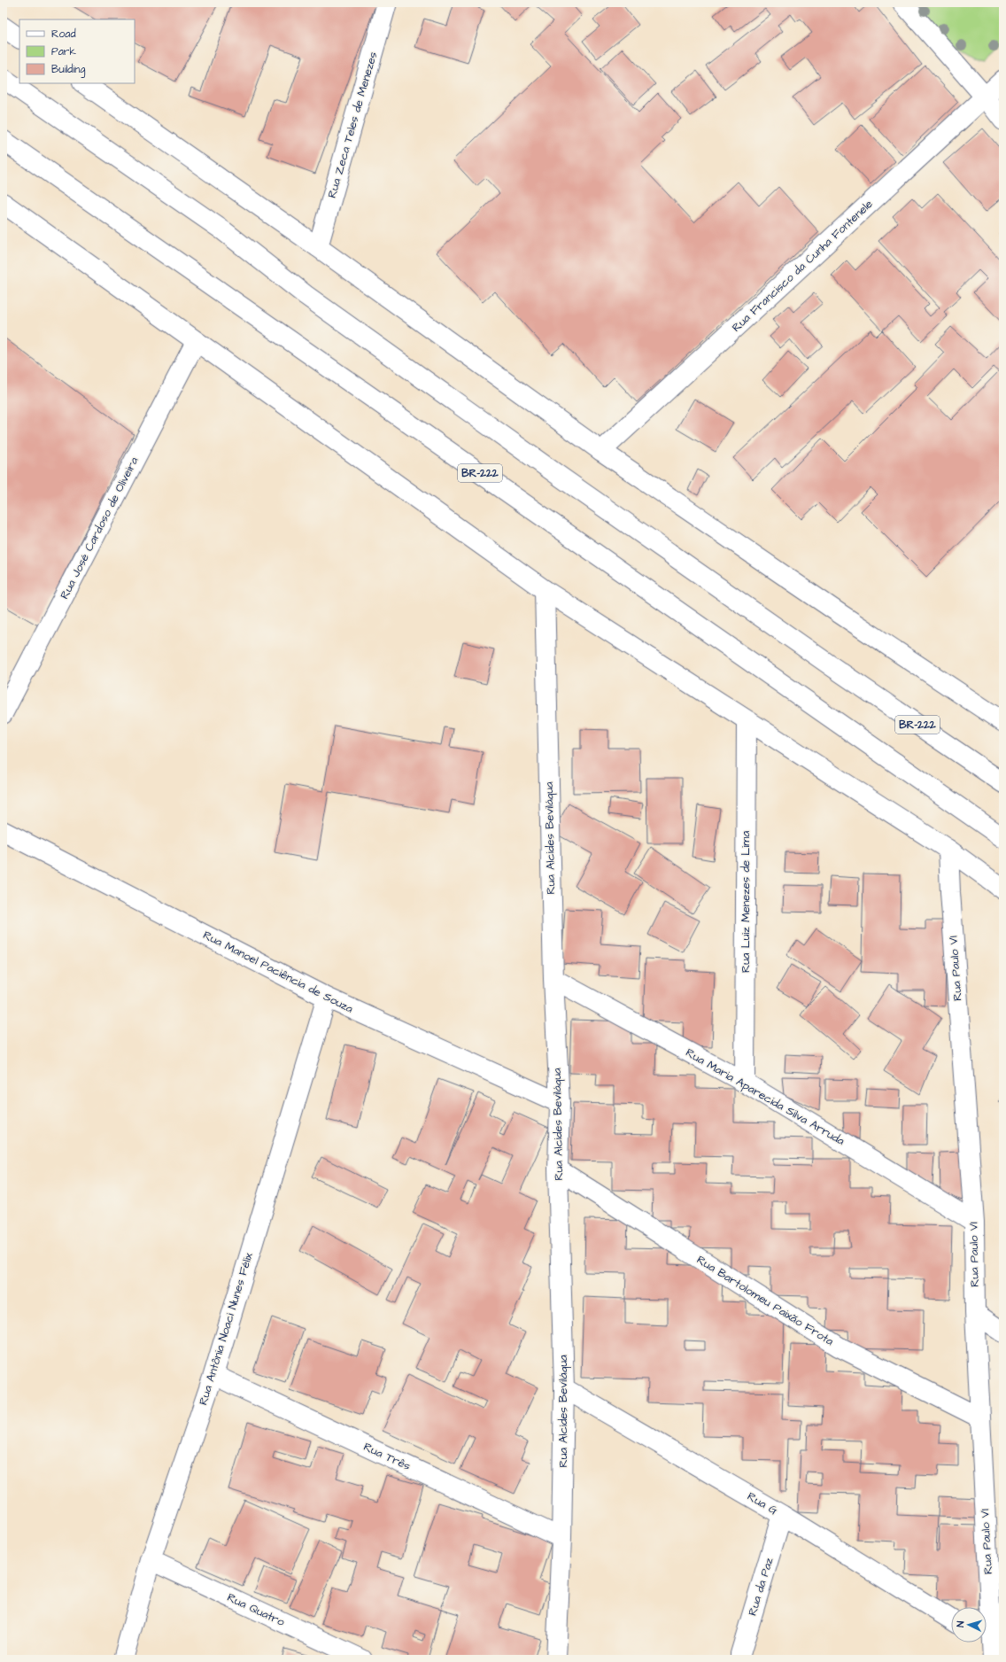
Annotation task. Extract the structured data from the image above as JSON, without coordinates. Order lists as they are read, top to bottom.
{
  "streets": {
    "main road": [
      "Rua Zeca Teles de Menezes",
      "Rua Francisco da Cunha Fontenele",
      "BR-222",
      "Rua José Cardoso de Oliveira",
      "Rua Alcides Beviláqua",
      "Rua Luiz Menezes de Lima",
      "Rua Paulo VI",
      "Rua Manoel Paciência de Souza",
      "Rua Maria Aparecida Silva Arruda",
      "Rua Bartolomeu Paixão Frota",
      "Rua Antônia Noaci Nunes Félix",
      "Rua Três",
      "Rua G",
      "Rua da Paz",
      "Rua Quatro"
    ]
  },
  "crossings": [
    ["Rua Alcides Beviláqua", "Rua Manoel Paciência de Souza"],
    ["Rua Alcides Beviláqua", "Rua Maria Aparecida Silva Arruda"],
    ["Rua Alcides Beviláqua", "Rua Bartolomeu Paixão Frota"],
    ["Rua Alcides Beviláqua", "Rua Três"],
    ["Rua Alcides Beviláqua", "Rua G"],
    ["Rua Luiz Menezes de Lima", "Rua Maria Aparecida Silva Arruda"],
    ["Rua Paulo VI", "Rua Maria Aparecida Silva Arruda"],
    ["Rua Paulo VI", "Rua Bartolomeu Paixão Frota"],
    ["Rua Manoel Paciência de Souza", "Rua Antônia Noaci Nunes Félix"],
    ["Rua Antônia Noaci Nunes Félix", "Rua Três"],
    ["Rua Antônia Noaci Nunes Félix", "Rua Quatro"],
    ["Rua G", "Rua da Paz"]
  ],
  "legend": ["Road", "Park", "Building"],
  "north": "left"
}
